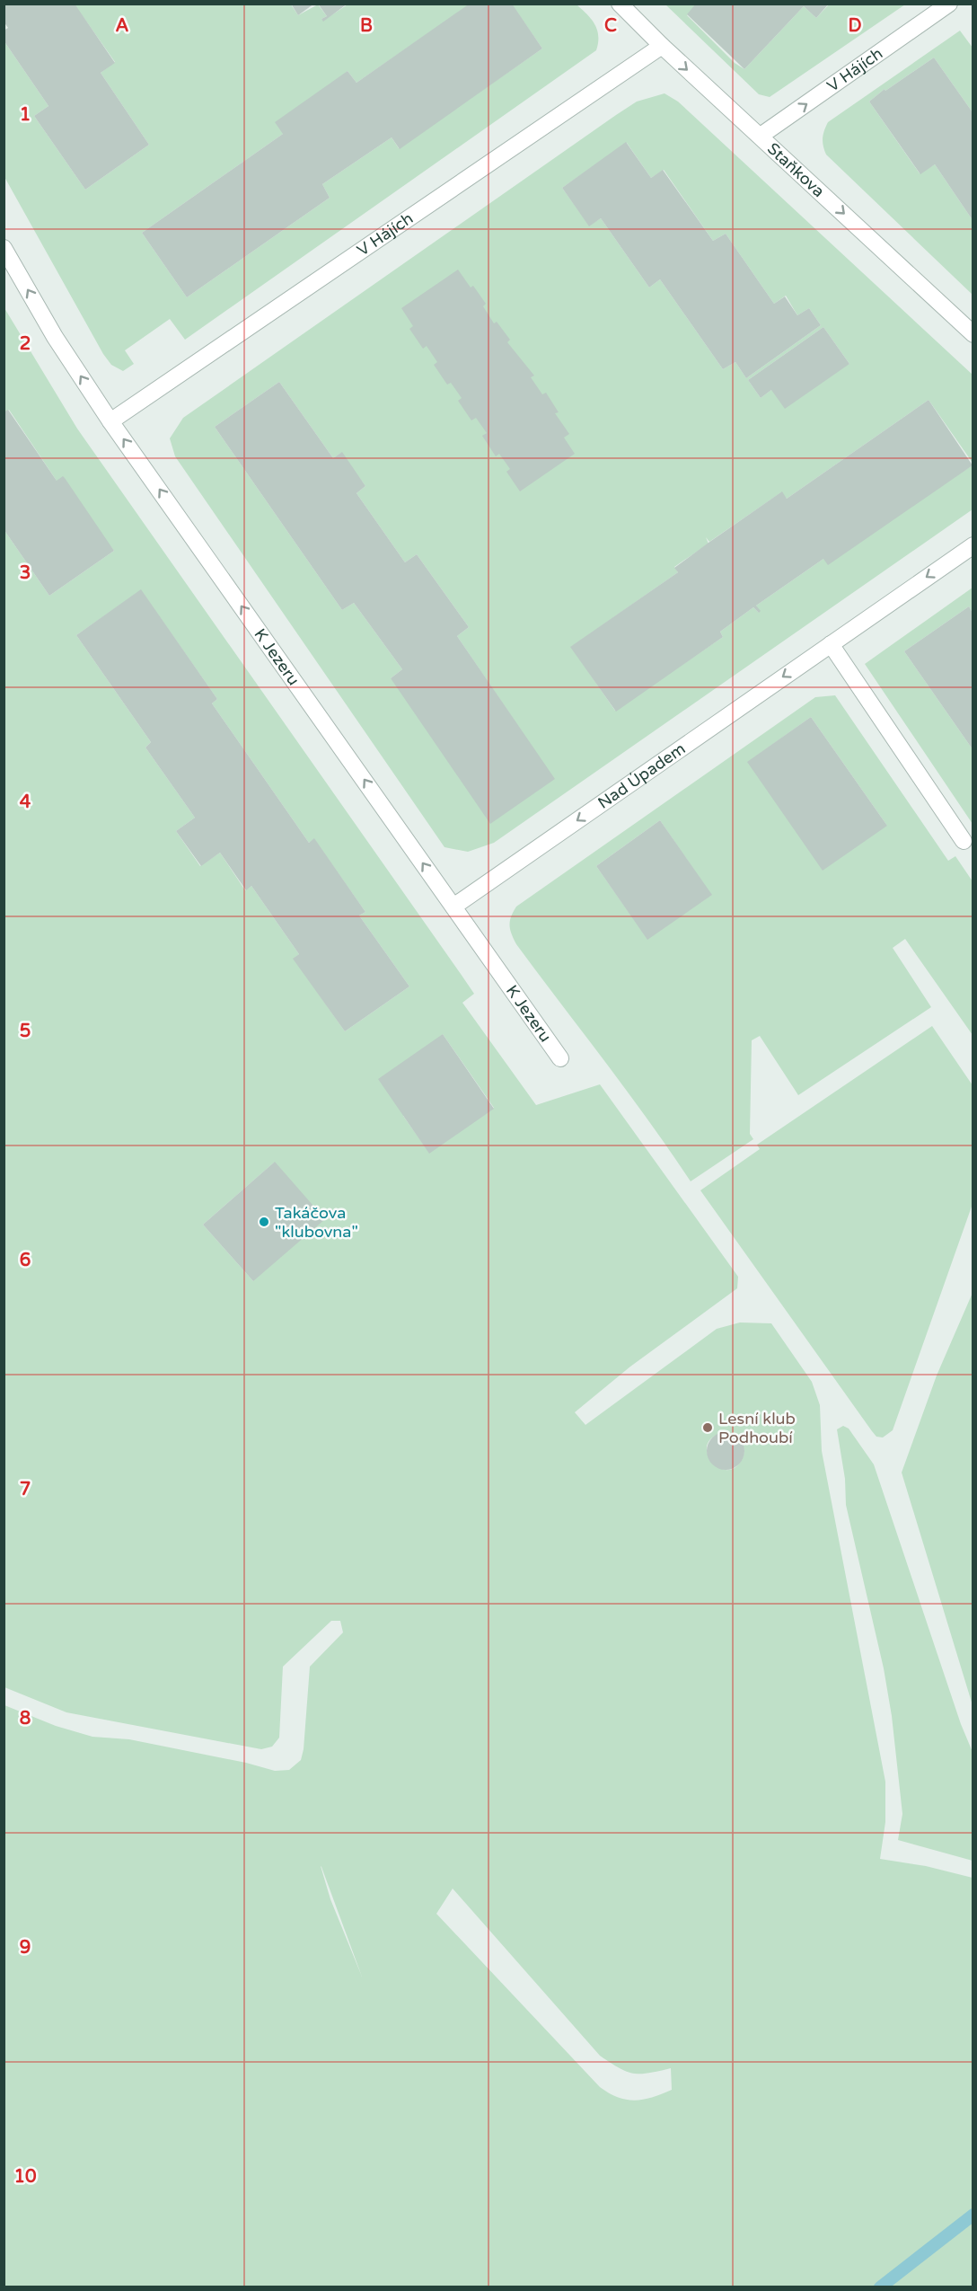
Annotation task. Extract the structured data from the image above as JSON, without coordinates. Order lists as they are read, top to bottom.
{
  "streets": {
    "street": [
      "V Hájích",
      "Staňkova",
      "K Jezeru",
      "Nad Úpadem"
    ]
  },
  "crossings": [
    ["V Hájích", "Staňkova"],
    ["V Hájích", "K Jezeru"],
    ["K Jezeru", "Nad Úpadem"]
  ],
  "one_way": ["Staňkova", "K Jezeru", "Nad Úpadem"],
  "places": ["Takáčova \"klubovna\"", "Lesní klub Podhoubí"],
  "grid": {
    "columns": [
      "A",
      "B",
      "C",
      "D"
    ],
    "rows": [
      "1",
      "2",
      "3",
      "4",
      "5",
      "6",
      "7",
      "8",
      "9",
      "10"
    ]
  }
}
